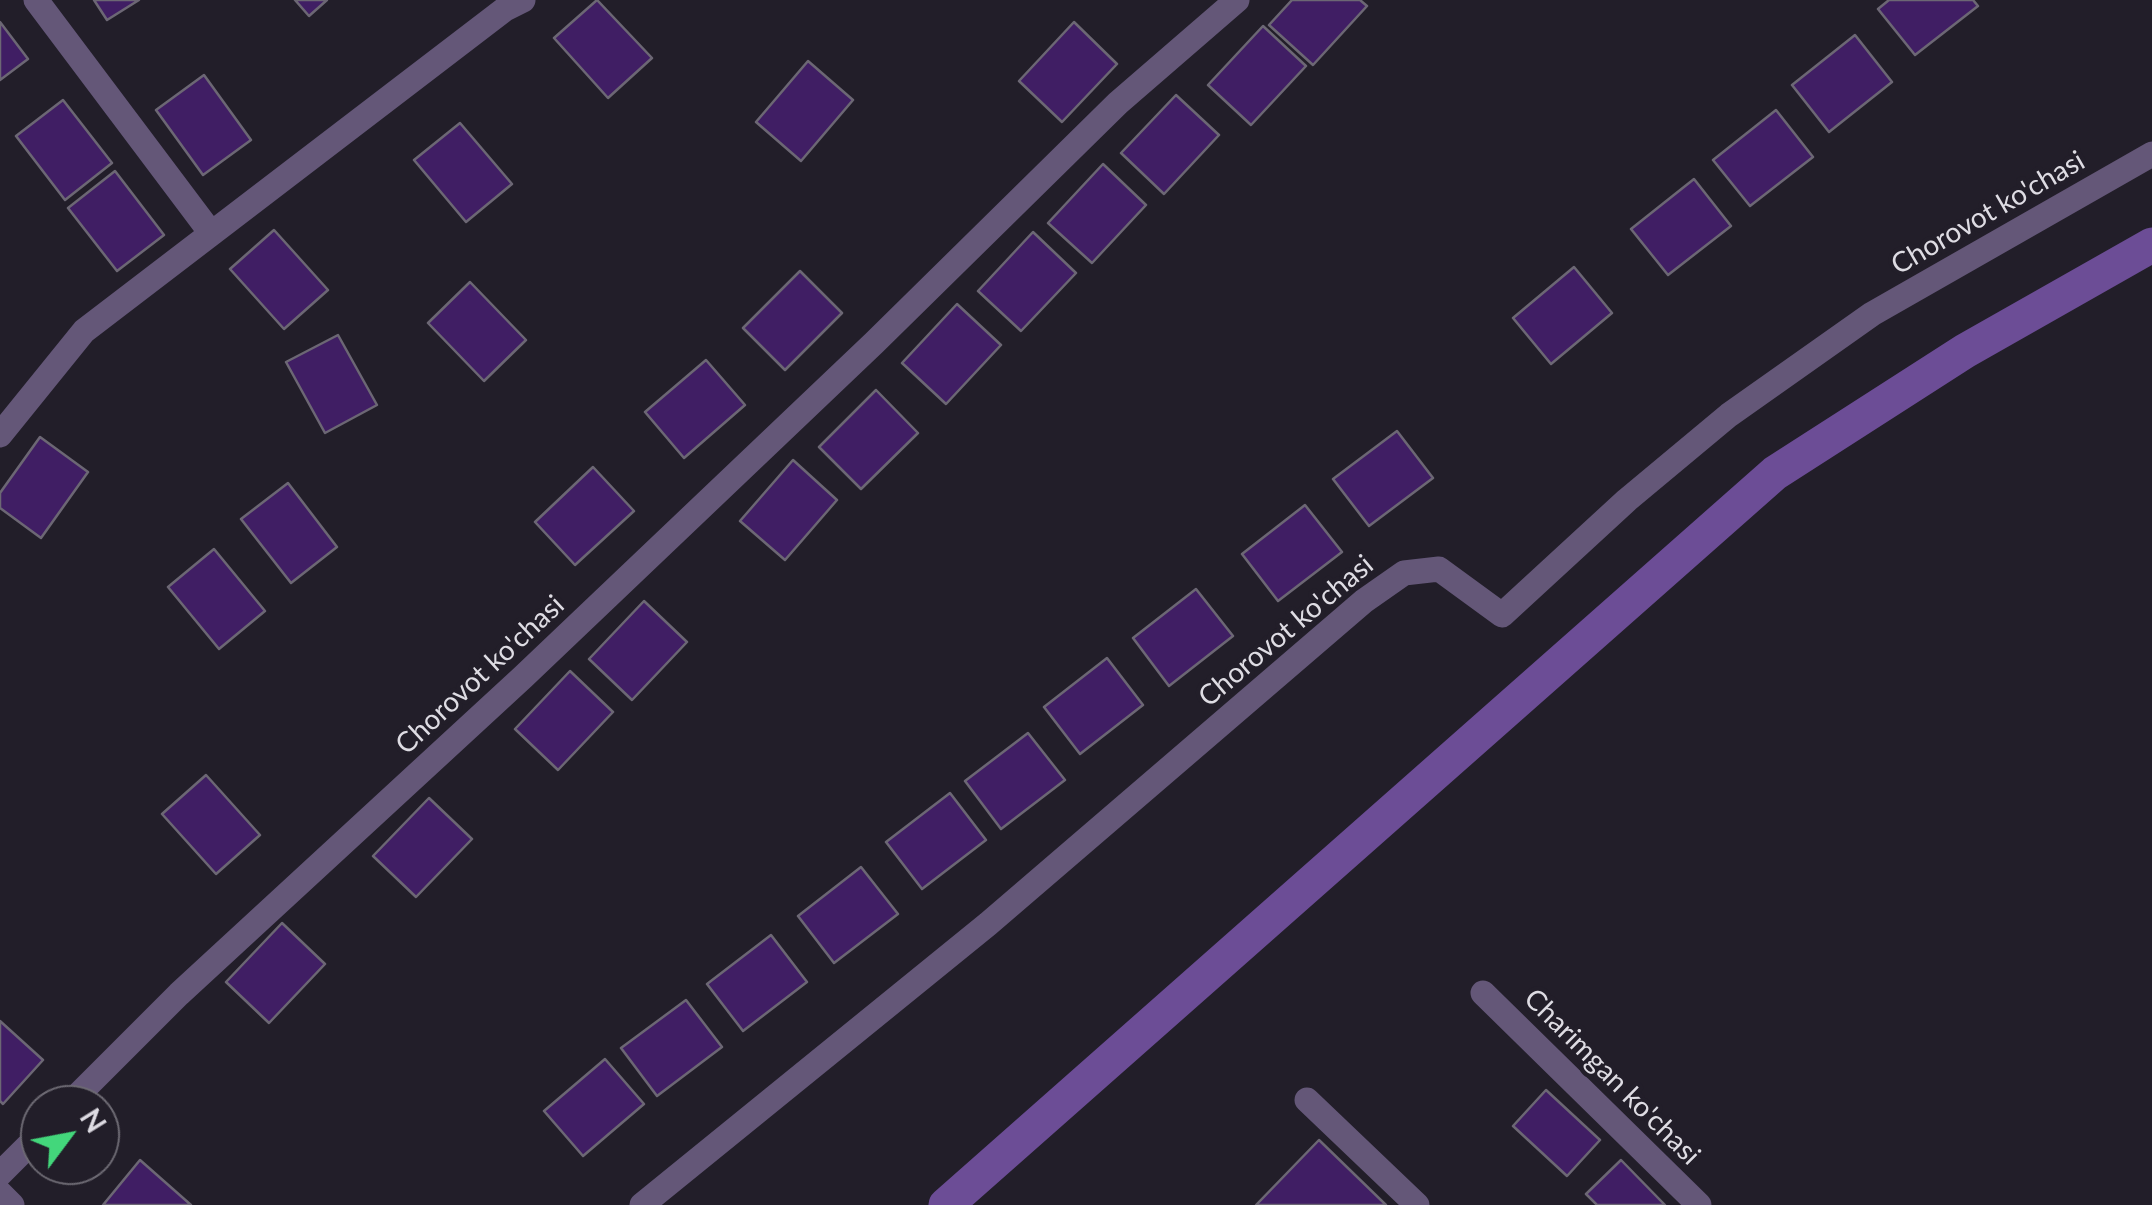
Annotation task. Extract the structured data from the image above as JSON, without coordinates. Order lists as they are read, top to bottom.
{
  "streets": {
    "street": ["Chorovot ko'chasi", "Charimgan ko'chasi"]
  },
  "north": "top right"
}
